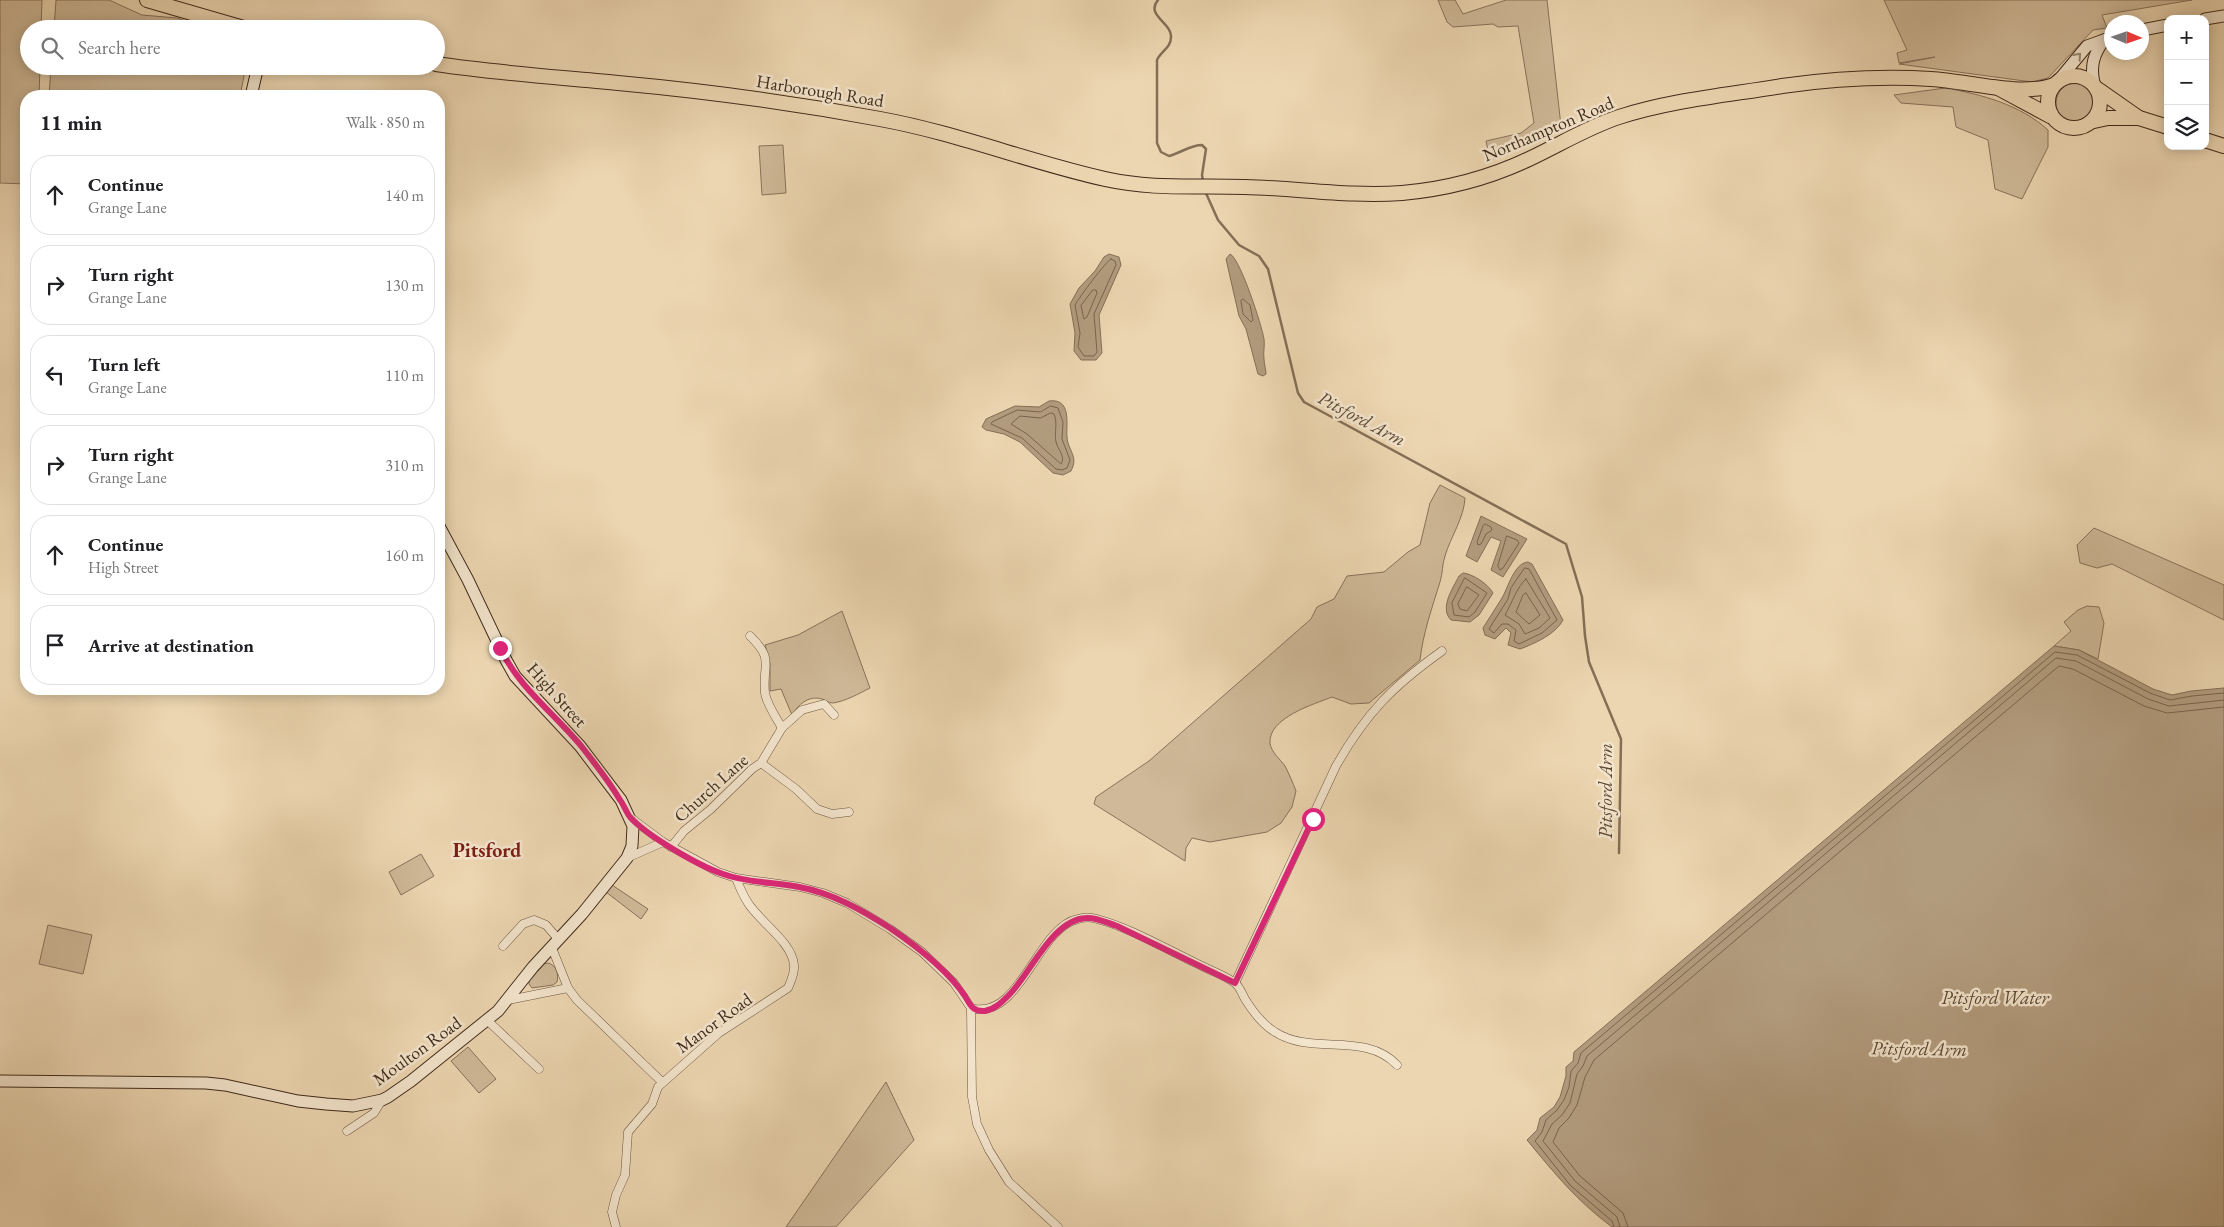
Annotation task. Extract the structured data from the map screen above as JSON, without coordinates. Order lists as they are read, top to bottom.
{
  "streets": {
    "highway": ["Harborough Road", "Northampton Road"],
    "street": [
      "High Street",
      "Church Lane",
      "Manor Road",
      "Moulton Road"
    ]
  },
  "crossings": [
    ["Harborough Road", "Northampton Road"],
    ["High Street", "Moulton Road"]
  ],
  "districts": ["Pitsford"],
  "water": ["Pitsford Arm", "Pitsford Water"],
  "north": "right",
  "page": {
    "map_buttons": ["+", "−"],
    "search": "Search here",
    "heading": ["11 min", "Walk · 850 m"],
    "list": [
      ["Continue", "Grange Lane", "140 m"],
      ["Turn right", "Grange Lane", "130 m"],
      ["Turn left", "Grange Lane", "110 m"],
      ["Turn right", "Grange Lane", "310 m"],
      ["Continue", "High Street", "160 m"],
      "Arrive at destination"
    ]
  }
}
